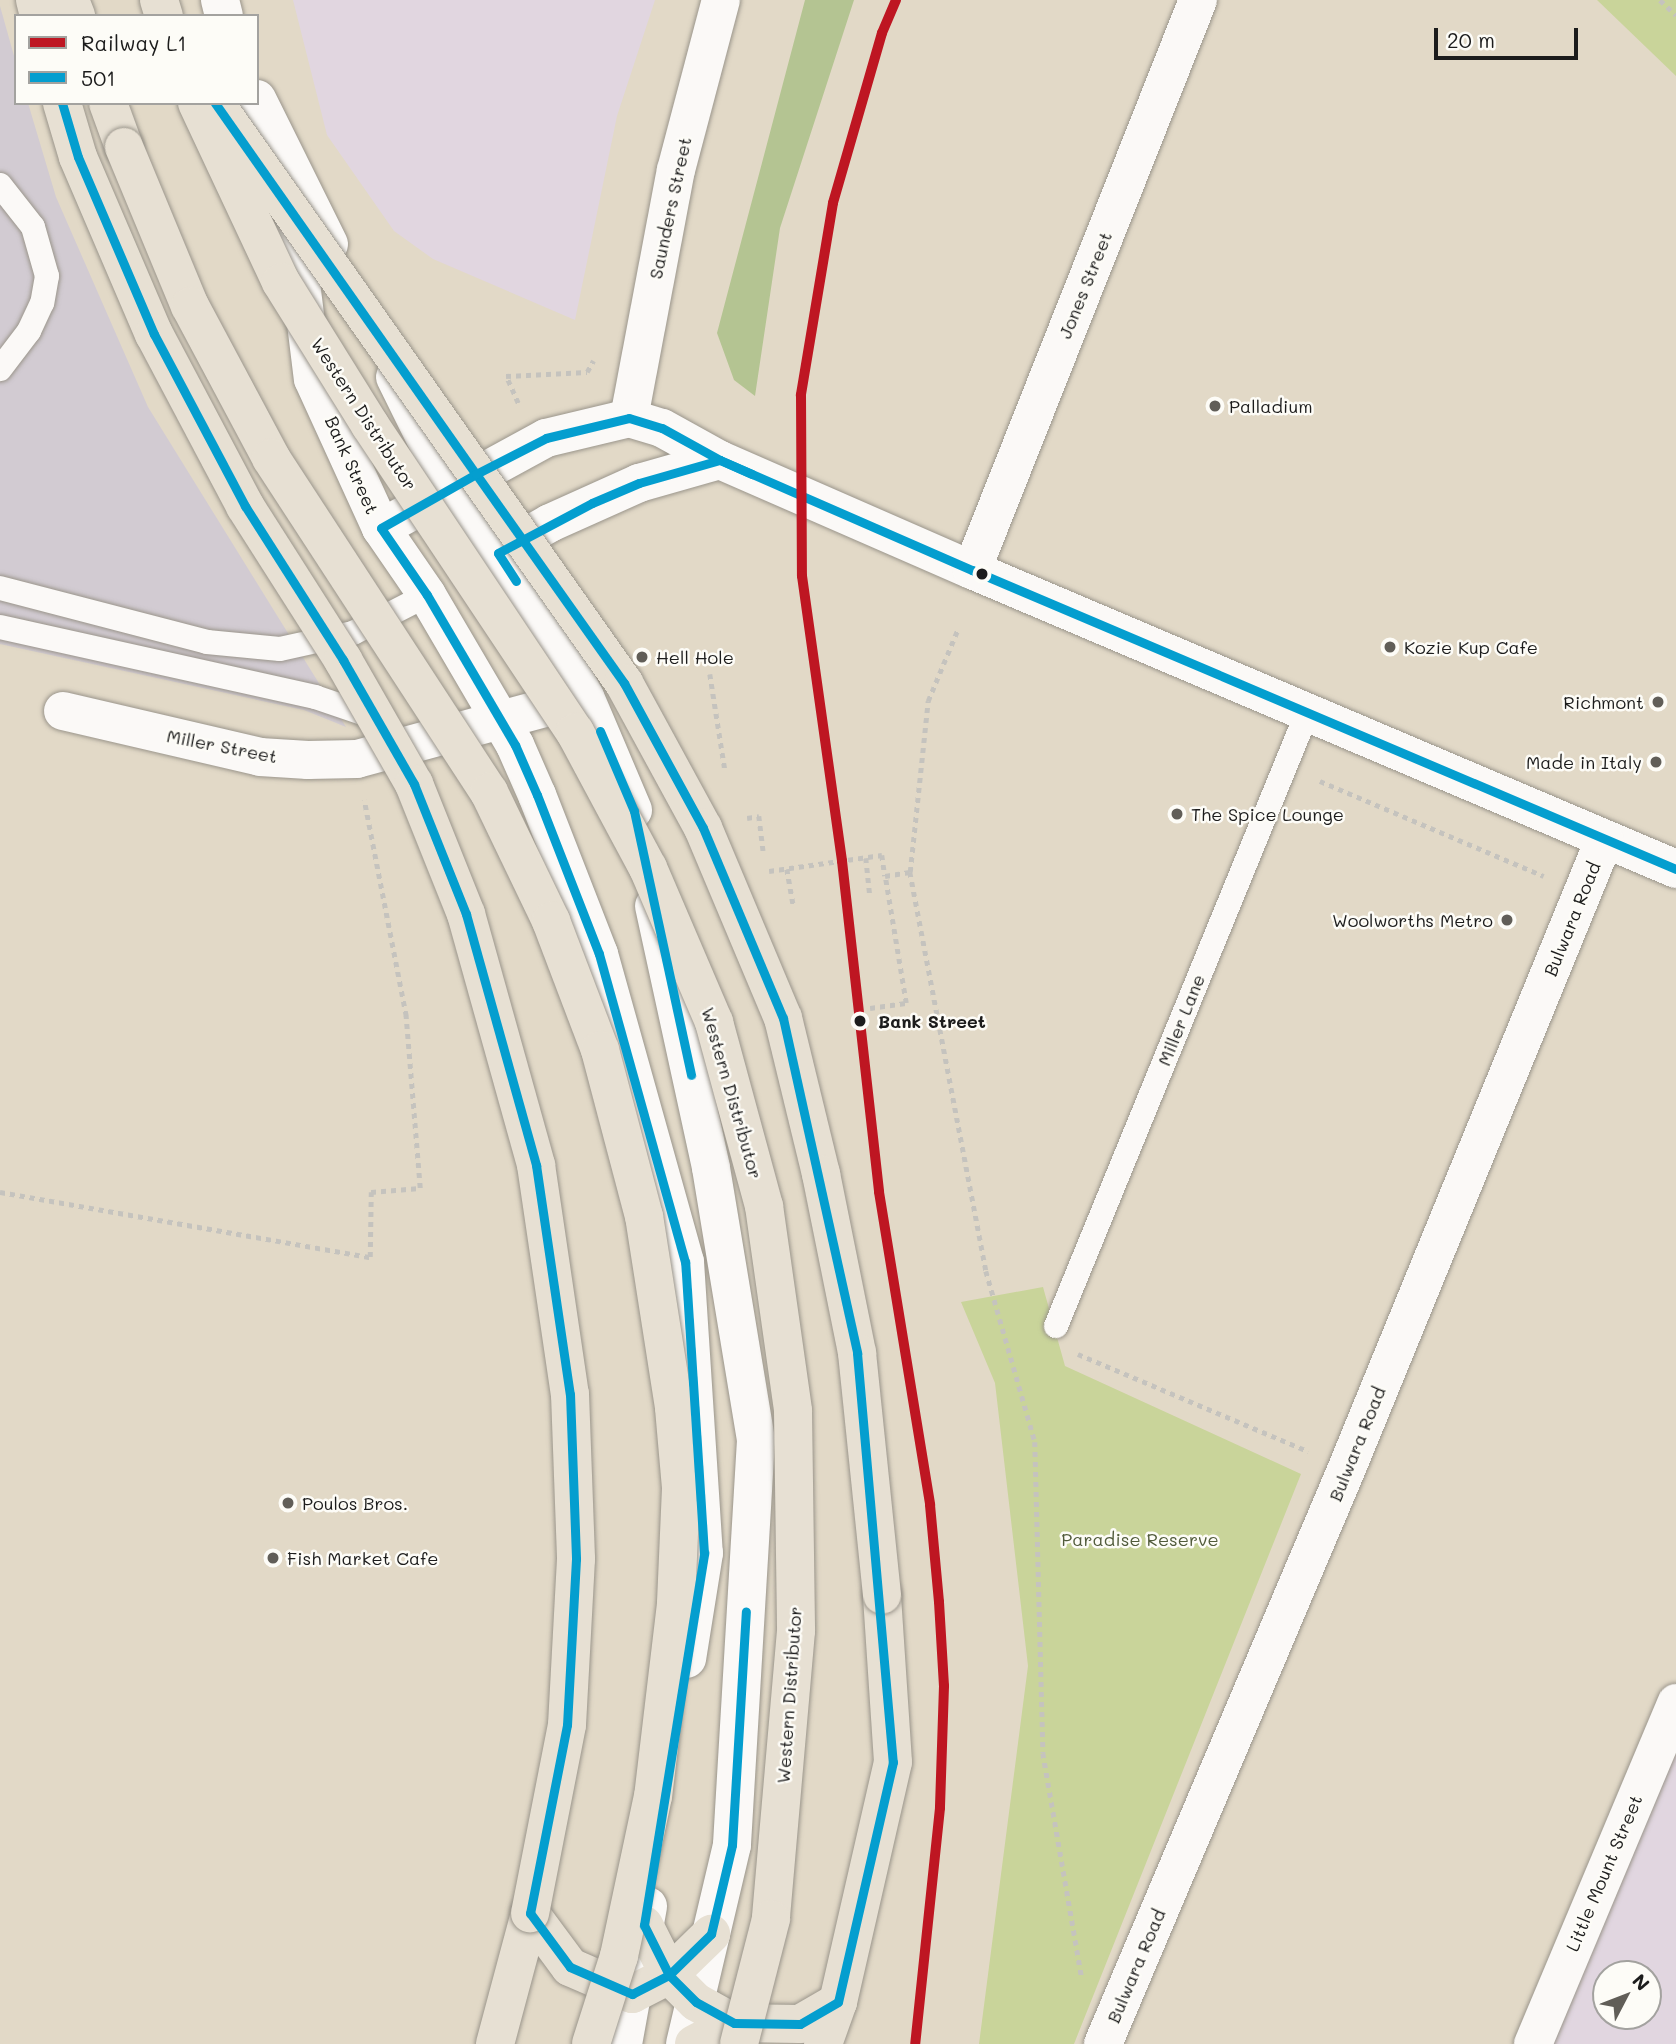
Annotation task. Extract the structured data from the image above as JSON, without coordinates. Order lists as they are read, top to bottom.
{
  "streets": {
    "highway": ["Western Distributor"],
    "street": [
      "Saunders Street",
      "Jones Street",
      "Bank Street",
      "Miller Street",
      "Bulwara Road",
      "Little Mount Street"
    ],
    "lane": ["Miller Lane"]
  },
  "crossings": [
    ["Bank Street", "Miller Street"]
  ],
  "parks": ["Paradise Reserve"],
  "places": [
    "Palladium",
    "Kozie Kup Cafe",
    "Hell Hole",
    "Richmont",
    "Made in Italy",
    "The Spice Lounge",
    "Woolworths Metro",
    "Bank Street",
    "Poulos Bros.",
    "Fish Market Cafe"
  ],
  "lines": ["rail line L1", "transit line 501"],
  "legend": ["Railway L1", "501"],
  "scale_bar": "20 m",
  "north": "top right"
}
